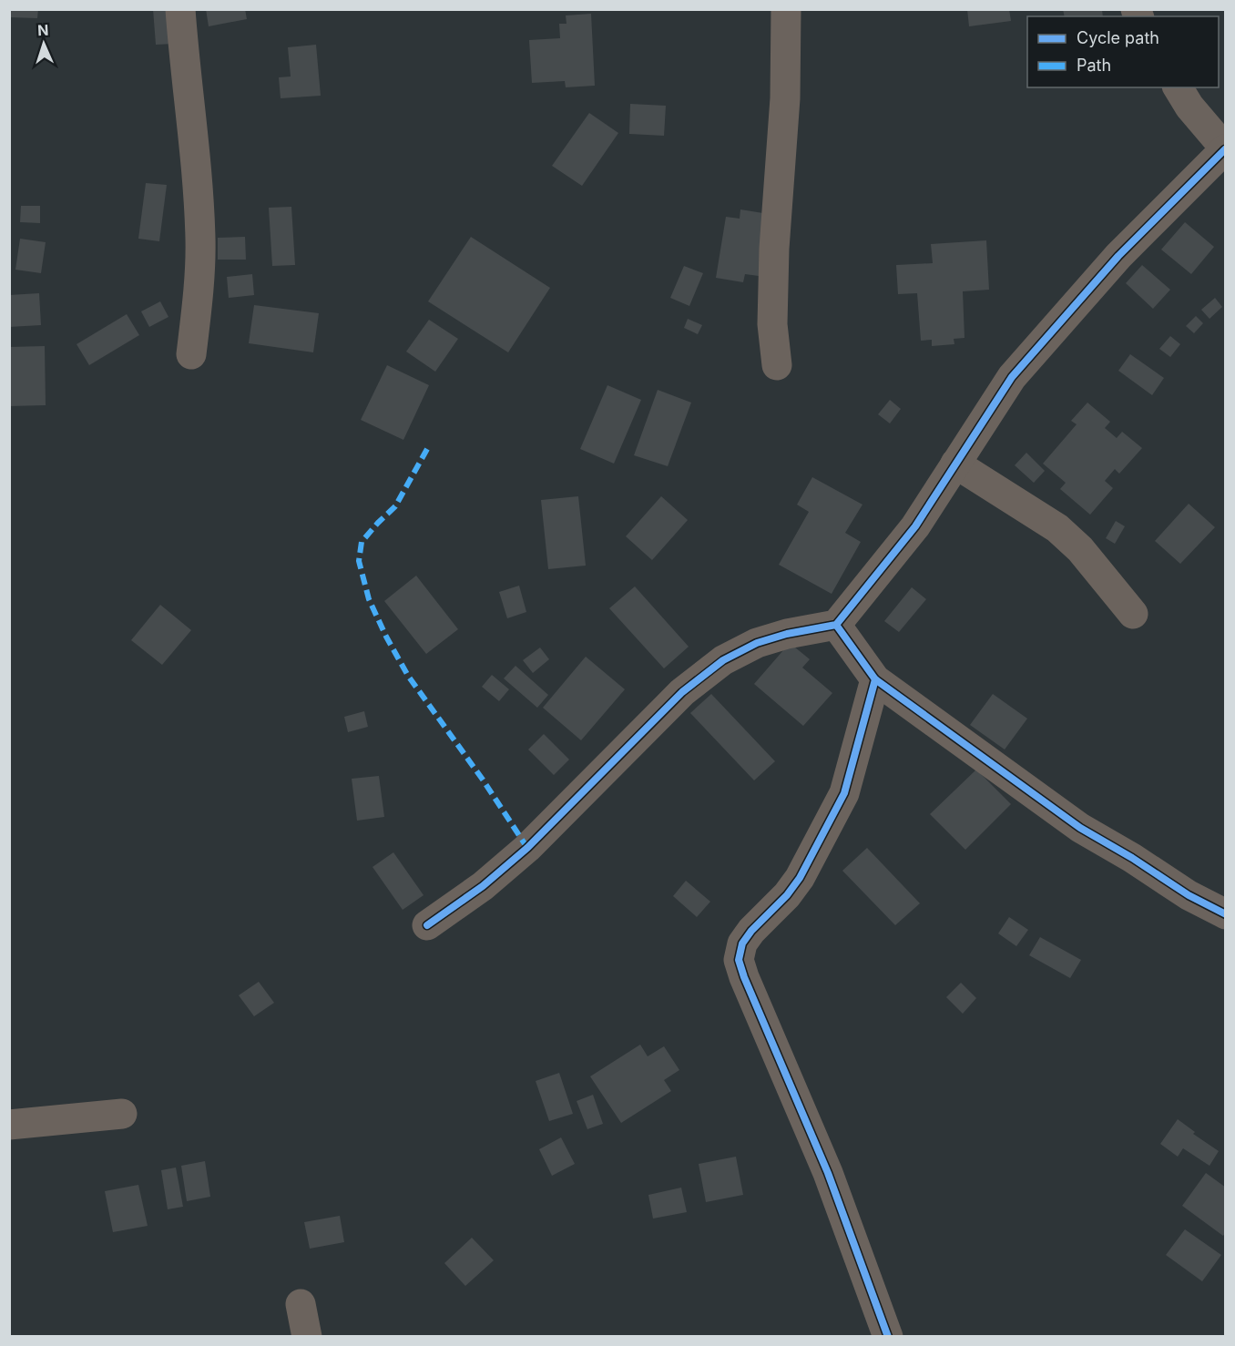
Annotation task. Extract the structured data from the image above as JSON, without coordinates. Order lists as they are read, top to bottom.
{
  "legend": ["Cycle path", "Path"],
  "north": "top"
}
